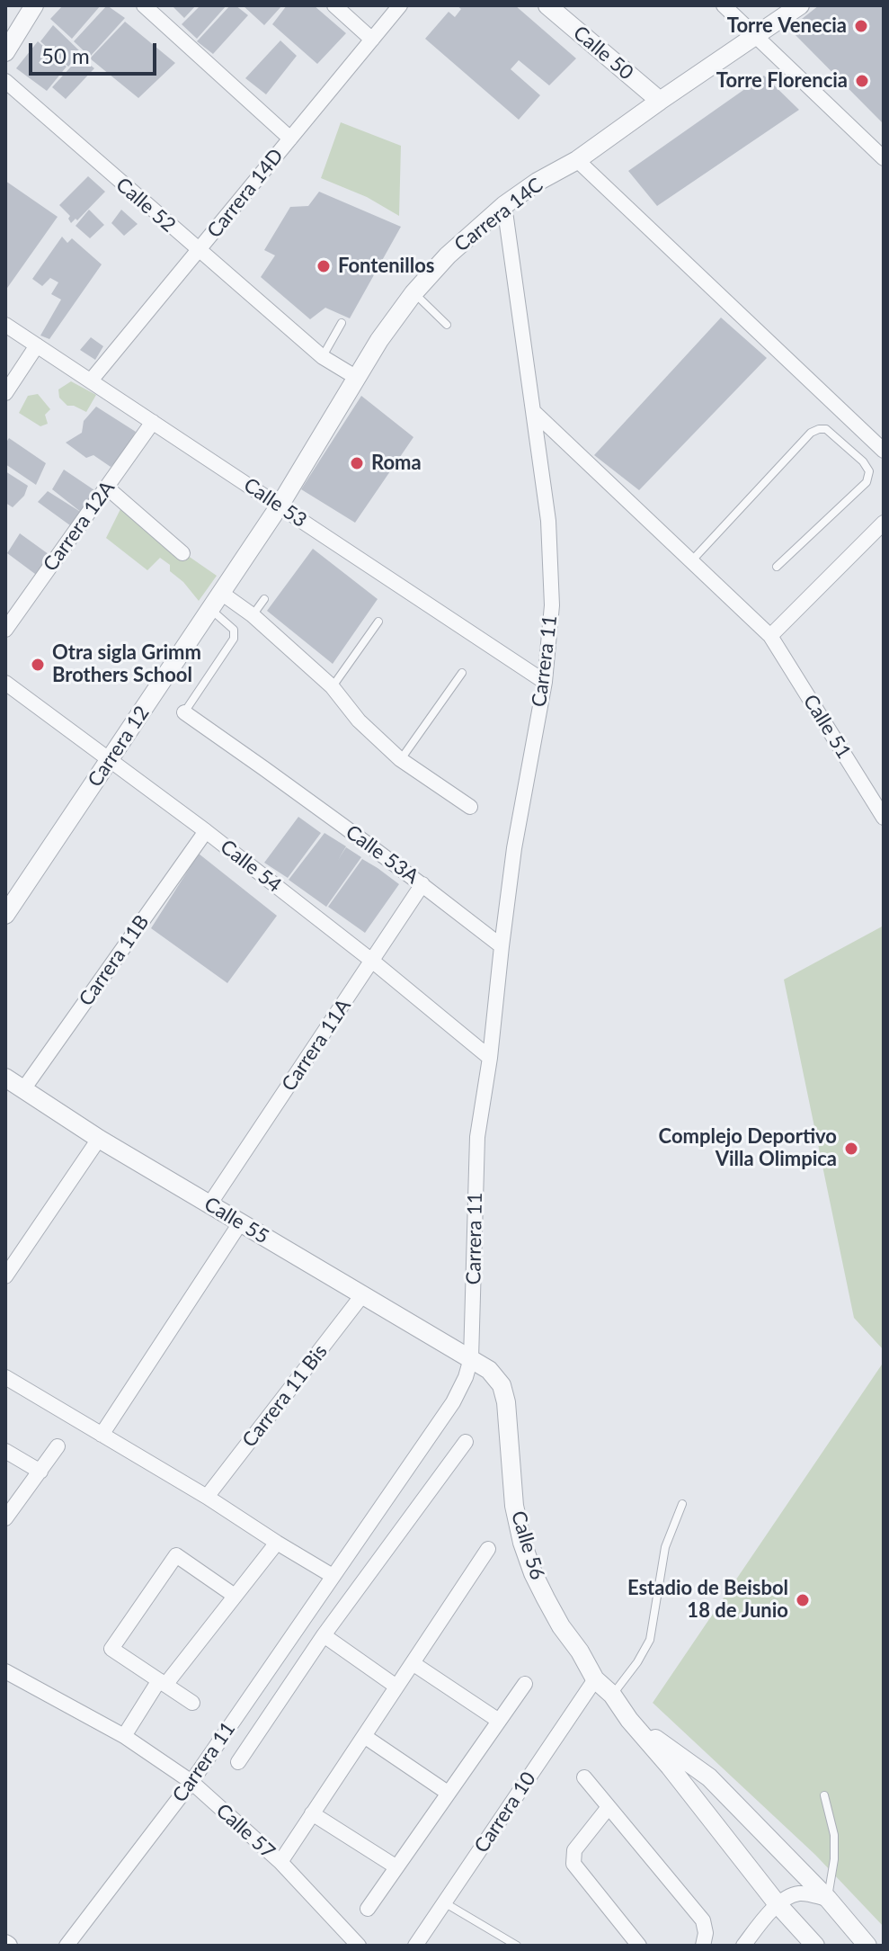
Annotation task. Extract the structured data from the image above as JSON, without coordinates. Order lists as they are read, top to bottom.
{
  "streets": {
    "street": [
      "Calle 50",
      "Carrera 14D",
      "Calle 52",
      "Carrera 14C",
      "Calle 53",
      "Carrera 12A",
      "Carrera 11",
      "Calle 51",
      "Carrera 12",
      "Calle 53A",
      "Calle 54",
      "Carrera 11B",
      "Carrera 11A",
      "Calle 55",
      "Carrera 11 Bis",
      "Calle 56",
      "Carrera 10",
      "Calle 57"
    ]
  },
  "crossings": [
    ["Calle 50", "Carrera 14C"],
    ["Carrera 14D", "Calle 52"],
    ["Carrera 14D", "Calle 53"],
    ["Calle 52", "Carrera 14C"],
    ["Carrera 14C", "Calle 53"],
    ["Carrera 14C", "Carrera 11"],
    ["Carrera 14C", "Carrera 12"],
    ["Calle 53", "Carrera 12A"],
    ["Calle 53", "Carrera 11"],
    ["Calle 53", "Carrera 12"],
    ["Carrera 11", "Calle 51"],
    ["Carrera 11", "Calle 53A"],
    ["Carrera 11", "Calle 54"],
    ["Carrera 11", "Calle 55"],
    ["Carrera 11", "Calle 56"],
    ["Carrera 11", "Calle 57"],
    ["Carrera 12", "Calle 54"],
    ["Calle 53A", "Carrera 11A"],
    ["Calle 54", "Carrera 11B"],
    ["Calle 54", "Carrera 11A"],
    ["Carrera 11B", "Calle 55"],
    ["Carrera 11A", "Calle 55"],
    ["Calle 55", "Carrera 11 Bis"],
    ["Calle 55", "Calle 56"],
    ["Calle 56", "Carrera 10"]
  ],
  "places": [
    "Torre Venecia",
    "Torre Florencia",
    "Fontenillos",
    "Roma",
    "Otra sigla Grimm Brothers School",
    "Complejo Deportivo Villa Olimpica",
    "Estadio de Beisbol 18 de Junio"
  ],
  "scale_bar": "50 m"
}
